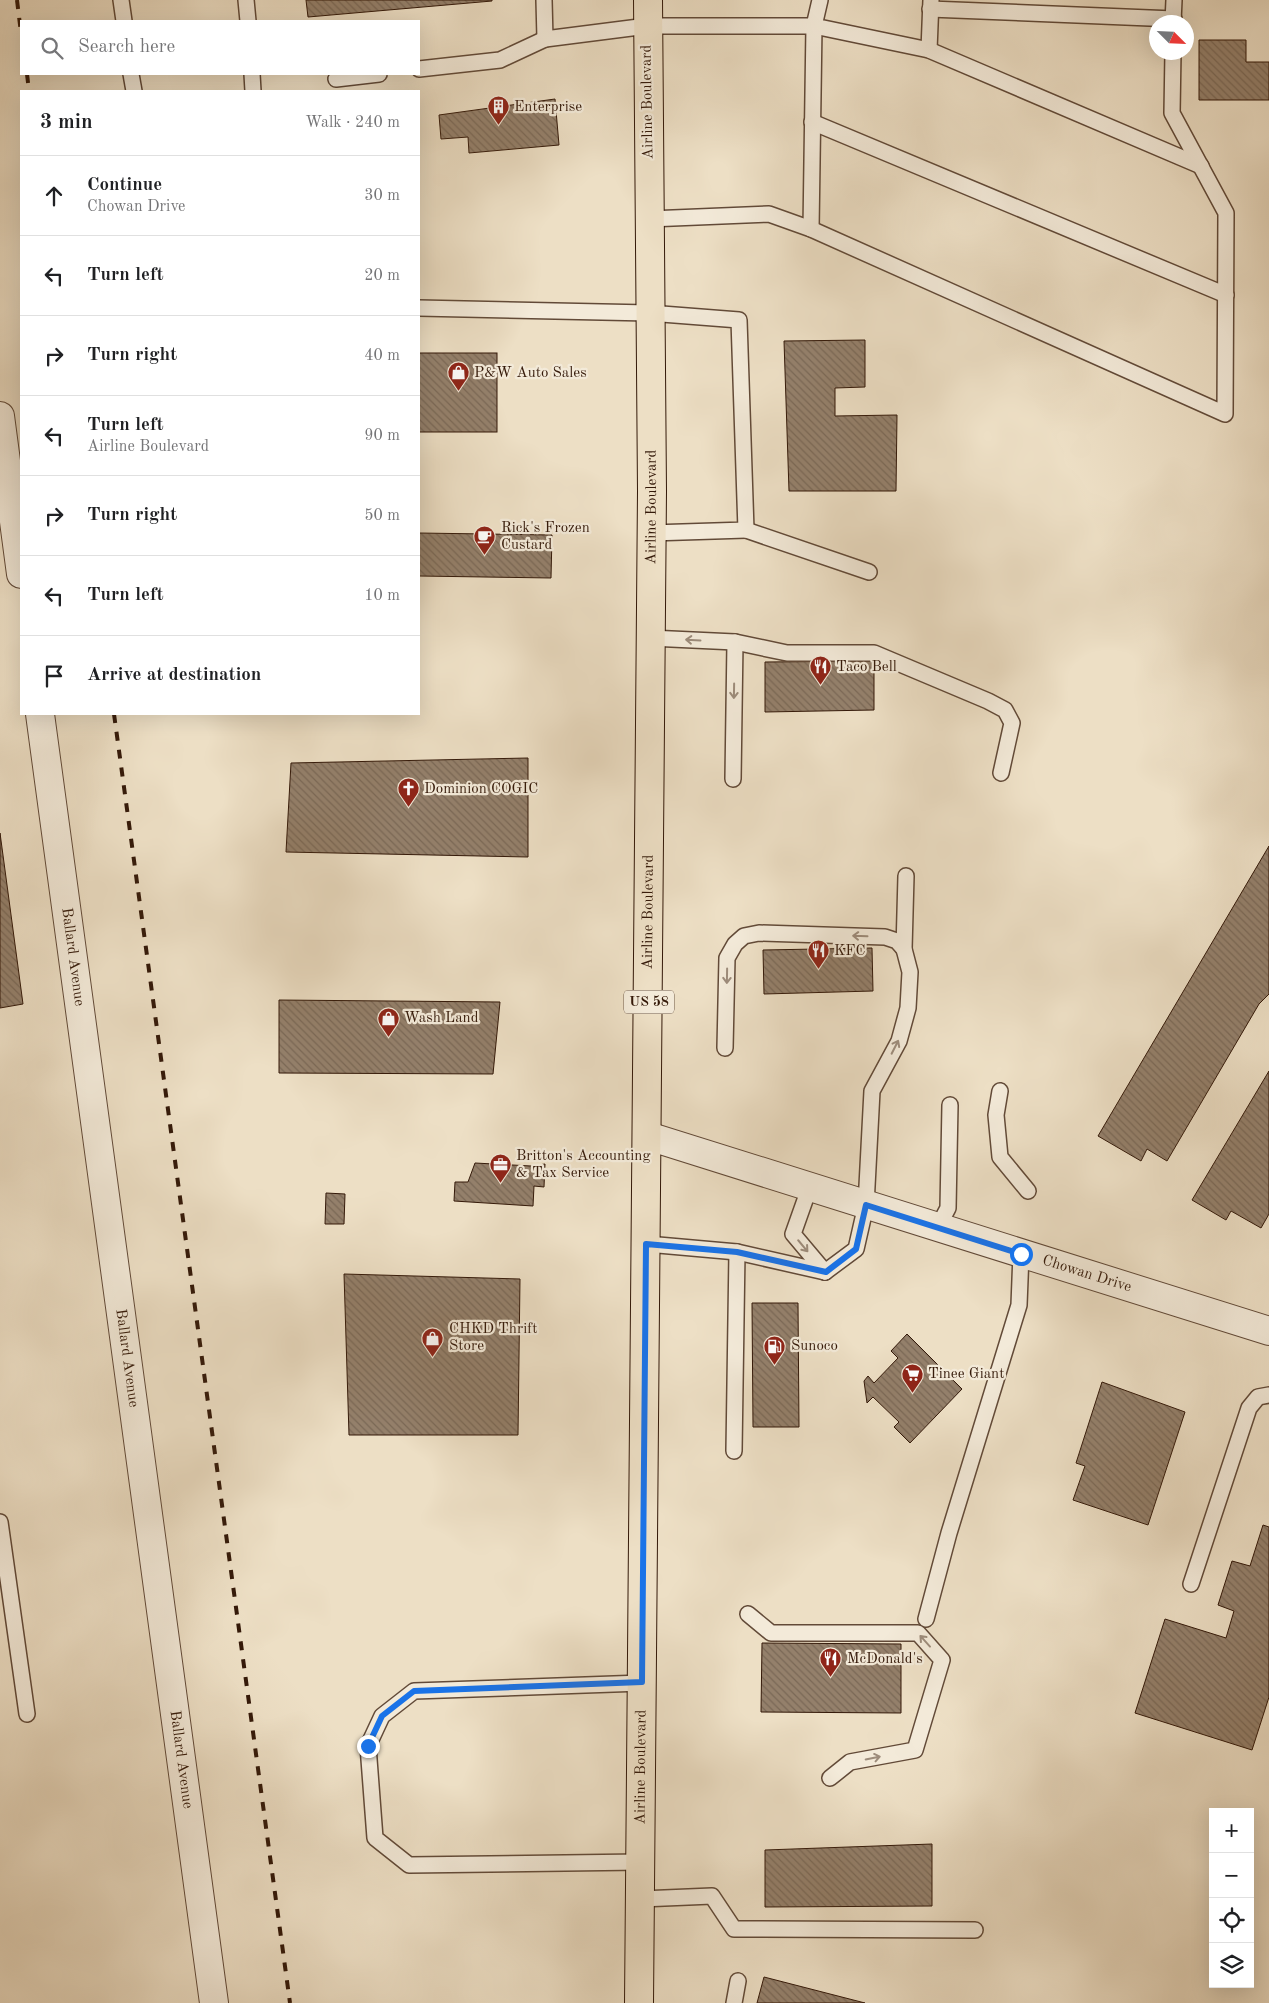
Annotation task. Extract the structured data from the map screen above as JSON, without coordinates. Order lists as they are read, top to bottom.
{
  "streets": {
    "main road": ["Airline Boulevard", "US 58"],
    "street": ["Ballard Avenue", "Chowan Drive"]
  },
  "crossings": [
    ["Airline Boulevard", "Chowan Drive"]
  ],
  "places": {
    "building": ["Enterprise"],
    "shop": ["P&W Auto Sales", "Wash Land", "CHKD Thrift Store"],
    "cafe": ["Rick's Frozen Custard"],
    "restaurant": ["Taco Bell", "KFC", "McDonald's"],
    "church": ["Dominion COGIC"],
    "office": ["Britton's Accounting & Tax Service"],
    "fuel station": ["Sunoco"],
    "supermarket": ["Tinee Giant"]
  },
  "north": "bottom right",
  "page": {
    "search": "Search here",
    "heading": ["3 min", "Walk · 240 m"],
    "list": [
      ["Continue", "Chowan Drive", "30 m"],
      ["Turn left", "20 m"],
      ["Turn right", "40 m"],
      ["Turn left", "Airline Boulevard", "90 m"],
      ["Turn right", "50 m"],
      ["Turn left", "10 m"],
      "Arrive at destination"
    ],
    "map_buttons": ["+", "−"]
  }
}
